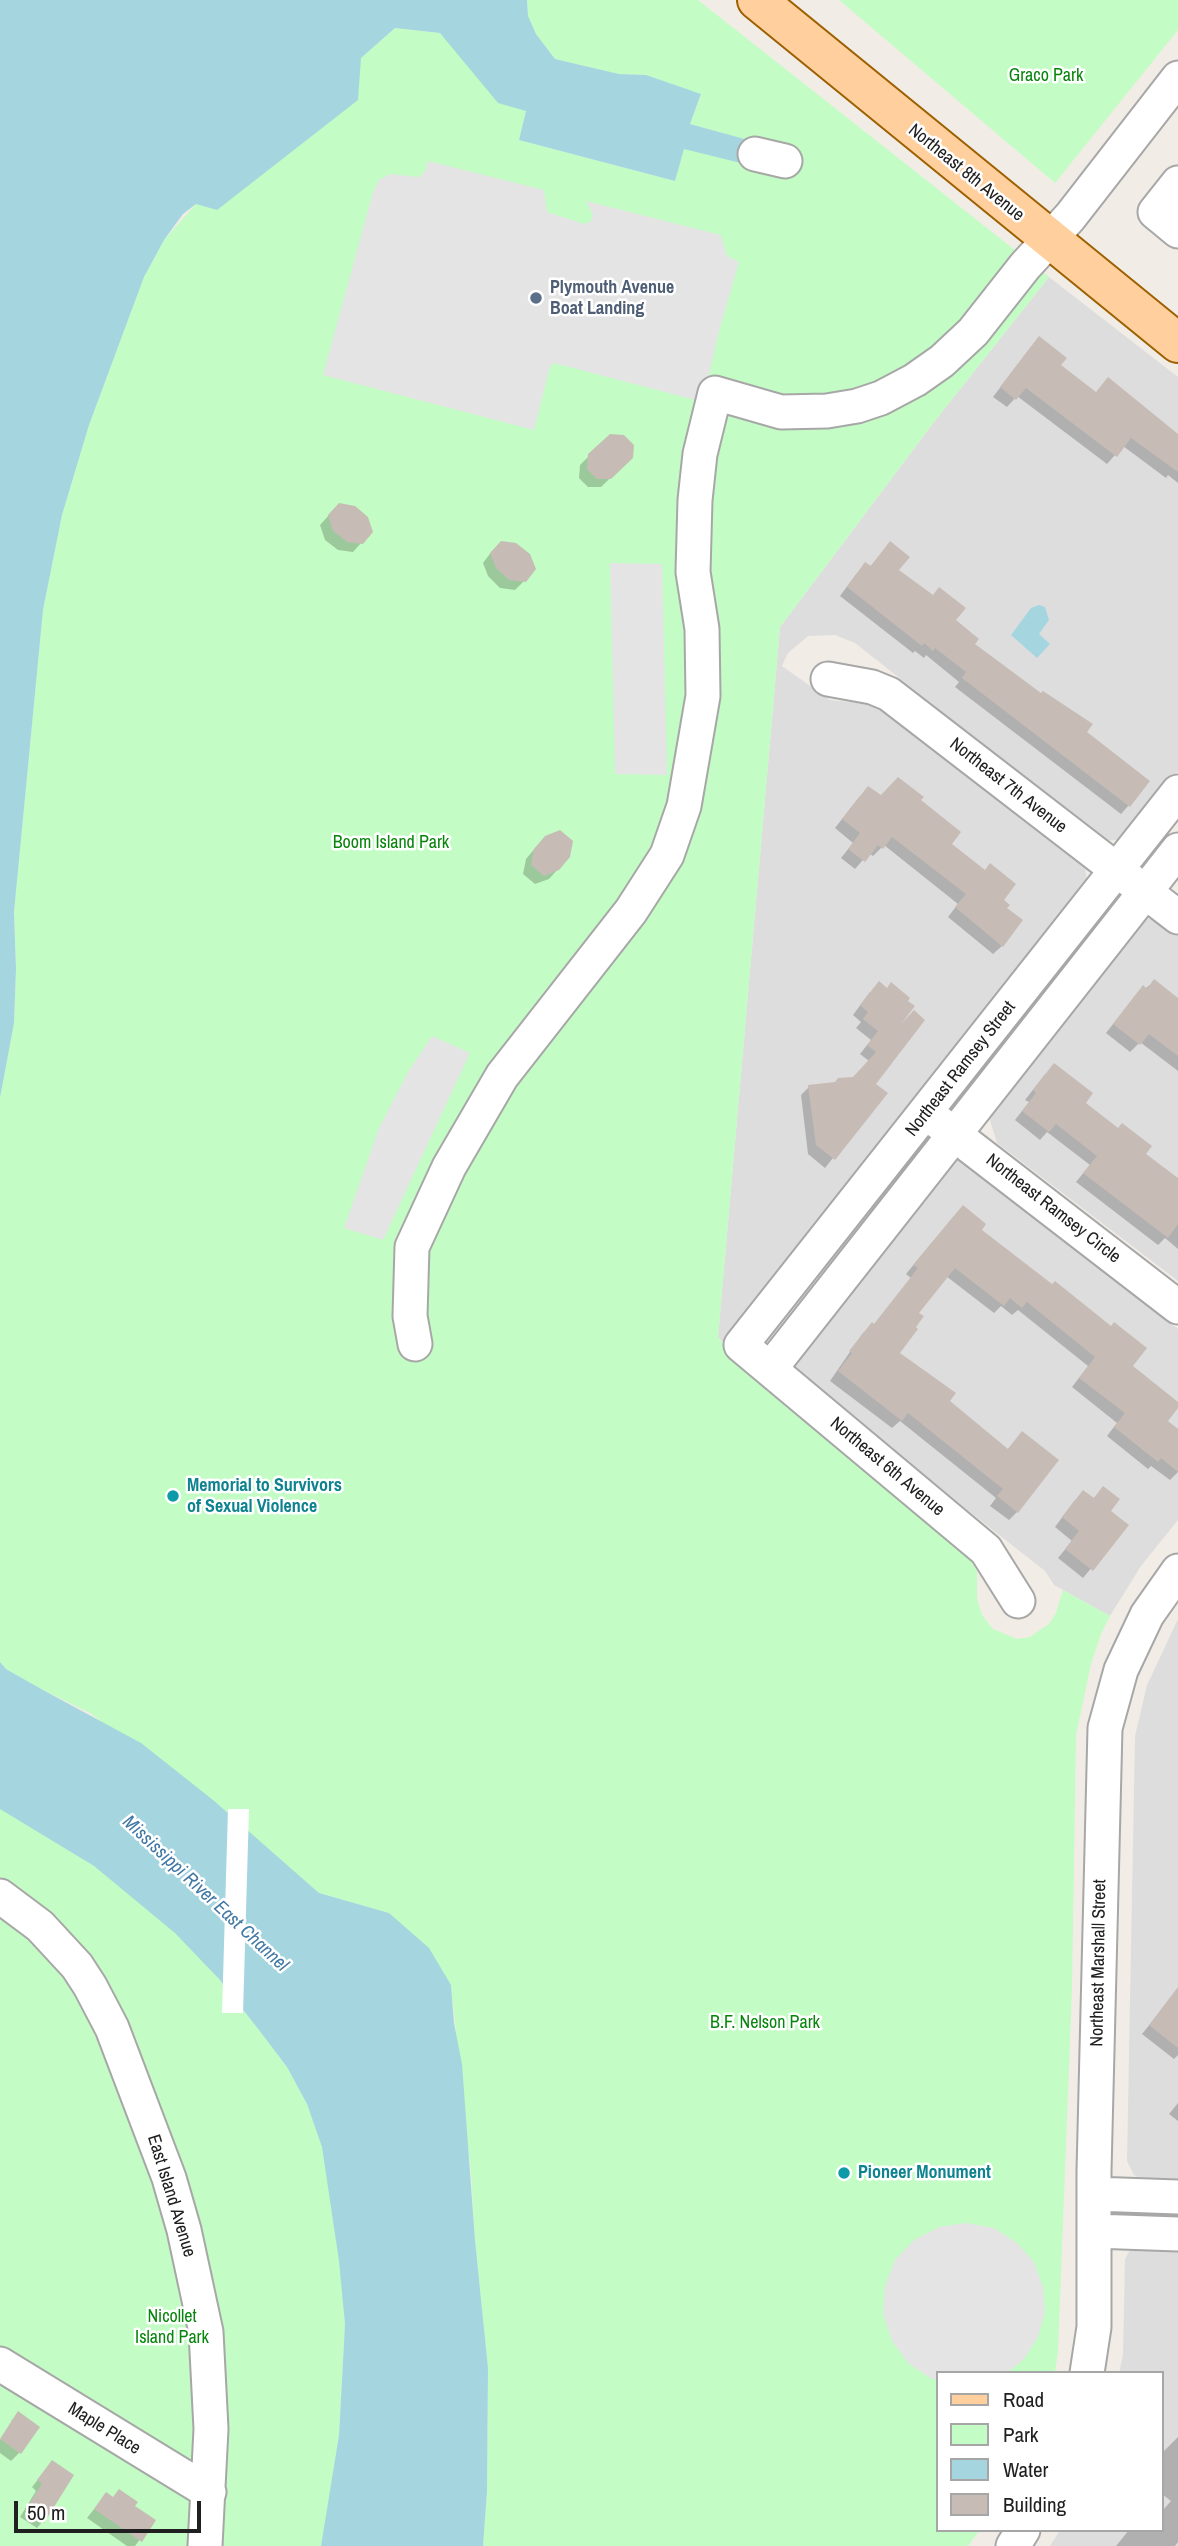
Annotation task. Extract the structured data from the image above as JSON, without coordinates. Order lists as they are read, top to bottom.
{
  "streets": {
    "main road": ["Northeast 8th Avenue"],
    "street": [
      "Northeast 7th Avenue",
      "Northeast Ramsey Street",
      "Northeast Ramsey Circle",
      "Northeast 6th Avenue",
      "Northeast Marshall Street",
      "East Island Avenue",
      "Maple Place"
    ]
  },
  "crossings": [
    ["Northeast 7th Avenue", "Northeast Ramsey Street"],
    ["Northeast Ramsey Street", "Northeast Ramsey Circle"],
    ["Northeast Ramsey Street", "Northeast 6th Avenue"],
    ["East Island Avenue", "Maple Place"]
  ],
  "water": ["Mississippi River East Channel"],
  "parks": [
    "Graco Park",
    "Boom Island Park",
    "B.F. Nelson Park",
    "Nicollet Island Park"
  ],
  "places": ["Plymouth Avenue Boat Landing", "Memorial to Survivors of Sexual Violence", "Pioneer Monument"],
  "legend": [
    "Road",
    "Park",
    "Water",
    "Building"
  ],
  "scale_bar": "50 m"
}
